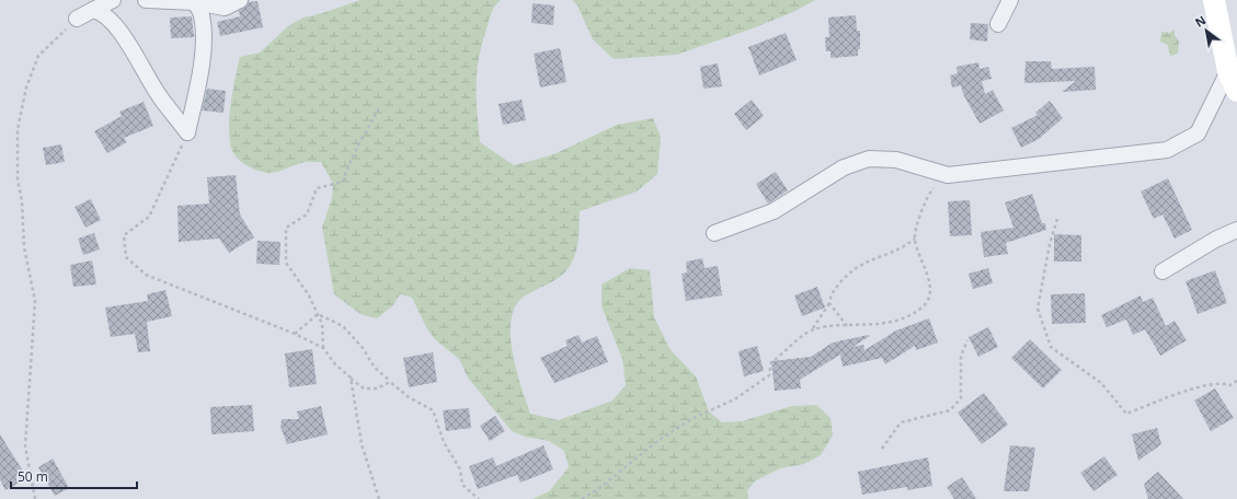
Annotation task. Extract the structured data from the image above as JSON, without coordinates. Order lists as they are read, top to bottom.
{
  "scale_bar": "50 m",
  "north": "top left"
}
